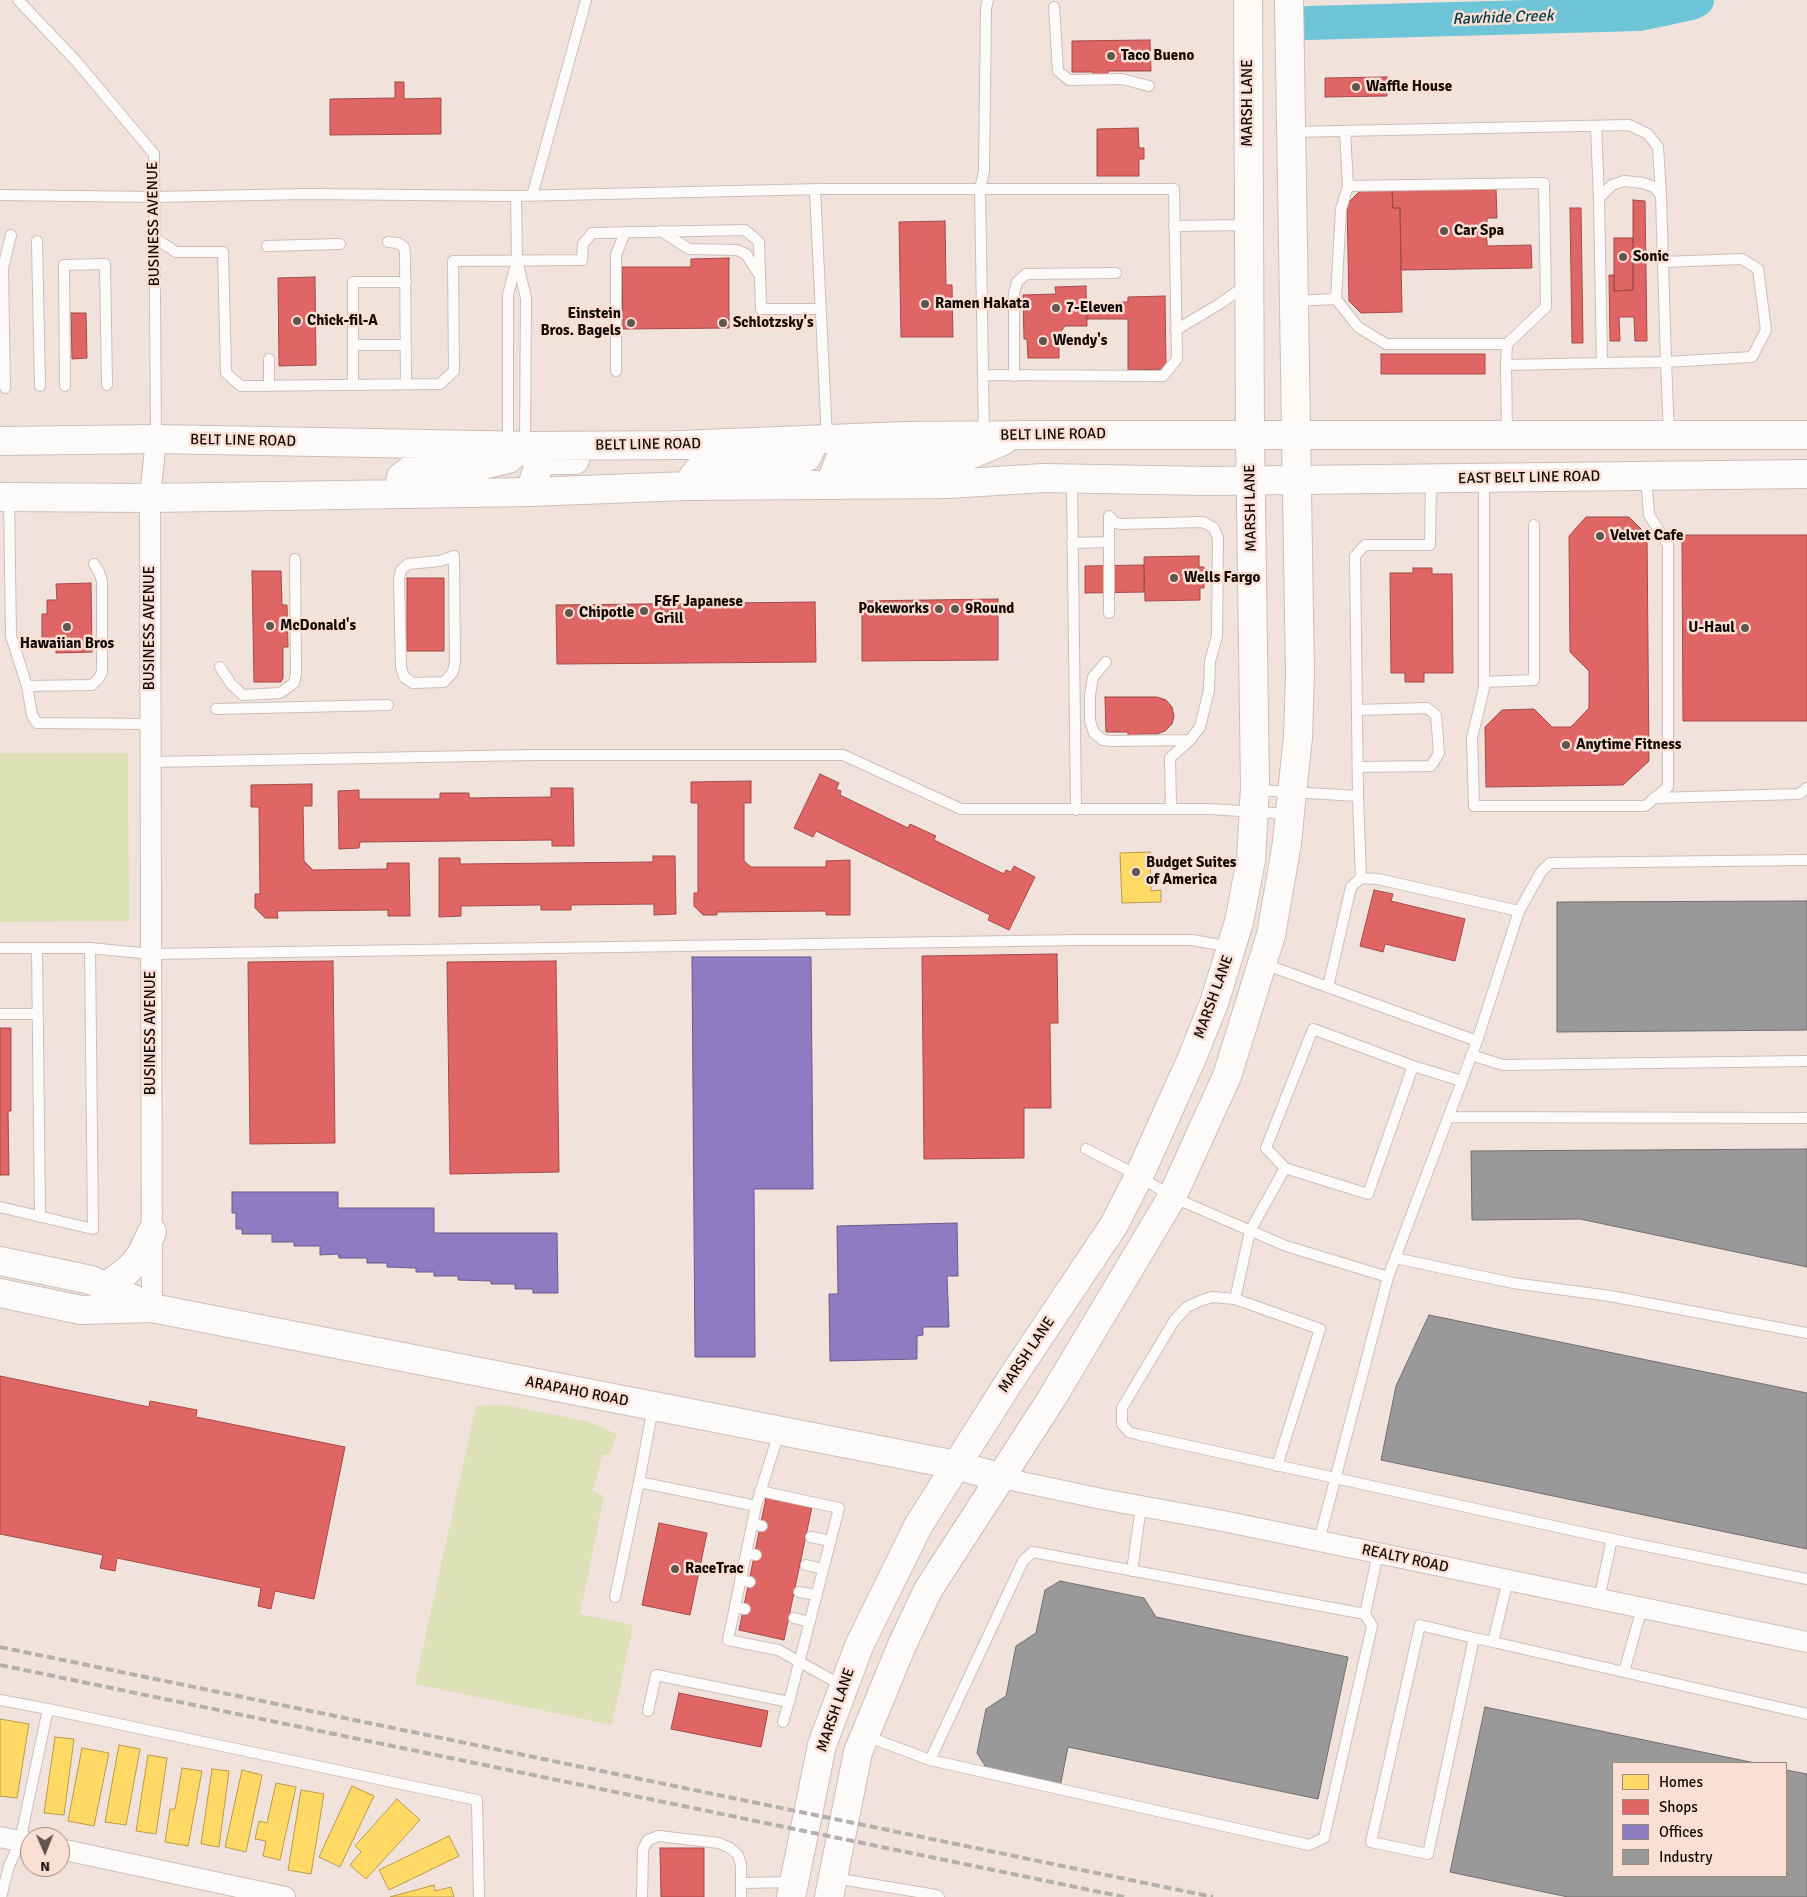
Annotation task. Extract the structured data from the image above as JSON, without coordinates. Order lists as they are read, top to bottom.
{
  "streets": {
    "main road": [
      "MARSH LANE",
      "BELT LINE ROAD",
      "EAST BELT LINE ROAD",
      "ARAPAHO ROAD"
    ],
    "street": ["BUSINESS AVENUE", "REALTY ROAD"]
  },
  "crossings": [
    ["MARSH LANE", "BELT LINE ROAD"],
    ["MARSH LANE", "EAST BELT LINE ROAD"],
    ["MARSH LANE", "ARAPAHO ROAD"],
    ["BUSINESS AVENUE", "BELT LINE ROAD"],
    ["BUSINESS AVENUE", "ARAPAHO ROAD"],
    ["ARAPAHO ROAD", "REALTY ROAD"]
  ],
  "water": ["Rawhide Creek"],
  "places": [
    "Taco Bueno",
    "Waffle House",
    "Car Spa",
    "Sonic",
    "Ramen Hakata",
    "7-Eleven",
    "Chick-fil-A",
    "Einstein Bros. Bagels",
    "Schlotzsky's",
    "Wendy's",
    "Velvet Cafe",
    "Wells Fargo",
    "Pokeworks",
    "9Round",
    "F&F Japanese Grill",
    "Chipotle",
    "McDonald's",
    "Hawaiian Bros",
    "U-Haul",
    "Anytime Fitness",
    "Budget Suites of America",
    "RaceTrac"
  ],
  "legend": [
    "Homes",
    "Shops",
    "Offices",
    "Industry"
  ],
  "north": "bottom"
}
